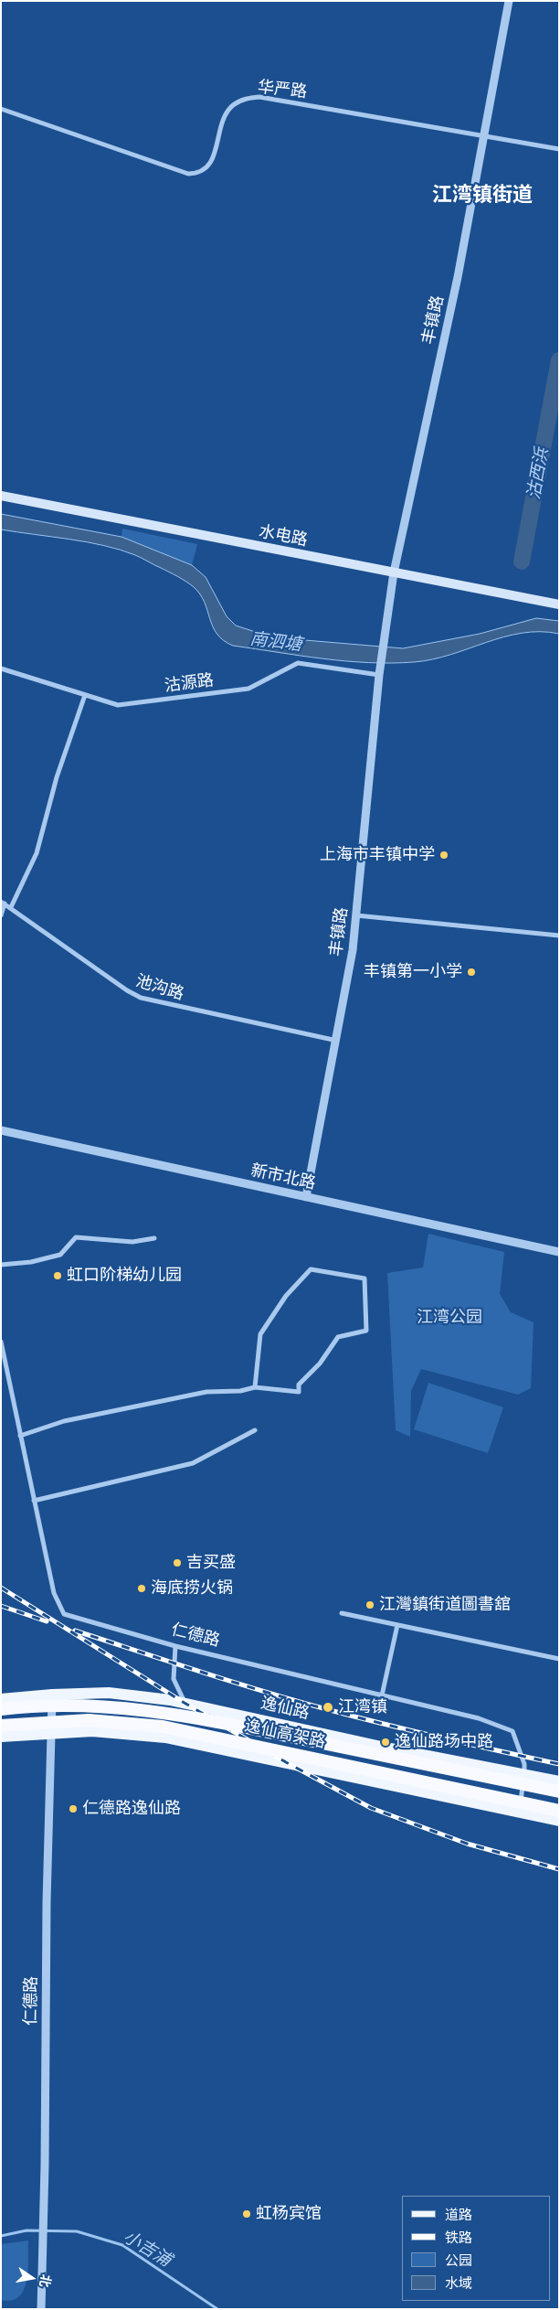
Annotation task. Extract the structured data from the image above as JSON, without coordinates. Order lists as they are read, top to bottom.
{
  "streets": {
    "highway": ["逸仙高架路"],
    "main road": ["水电路", "逸仙路"],
    "street": [
      "华严路",
      "丰镇路",
      "沽源路",
      "池沟路",
      "新市北路",
      "仁德路"
    ]
  },
  "crossings": [
    ["华严路", "丰镇路"],
    ["丰镇路", "水电路"],
    ["丰镇路", "沽源路"],
    ["丰镇路", "池沟路"],
    ["丰镇路", "新市北路"],
    ["仁德路", "逸仙路"]
  ],
  "districts": ["江湾镇街道"],
  "water": ["沽西浜", "南泗塘", "小吉浦"],
  "parks": ["江湾公园"],
  "places": [
    "上海市丰镇中学",
    "丰镇第一小学",
    "虹口阶梯幼儿园",
    "吉买盛",
    "海底捞火锅",
    "江灣鎮街道圖書舘",
    "江湾镇",
    "逸仙路场中路",
    "仁德路逸仙路",
    "虹杨宾馆"
  ],
  "legend": [
    "道路",
    "铁路",
    "公园",
    "水域"
  ],
  "north": "right"
}
